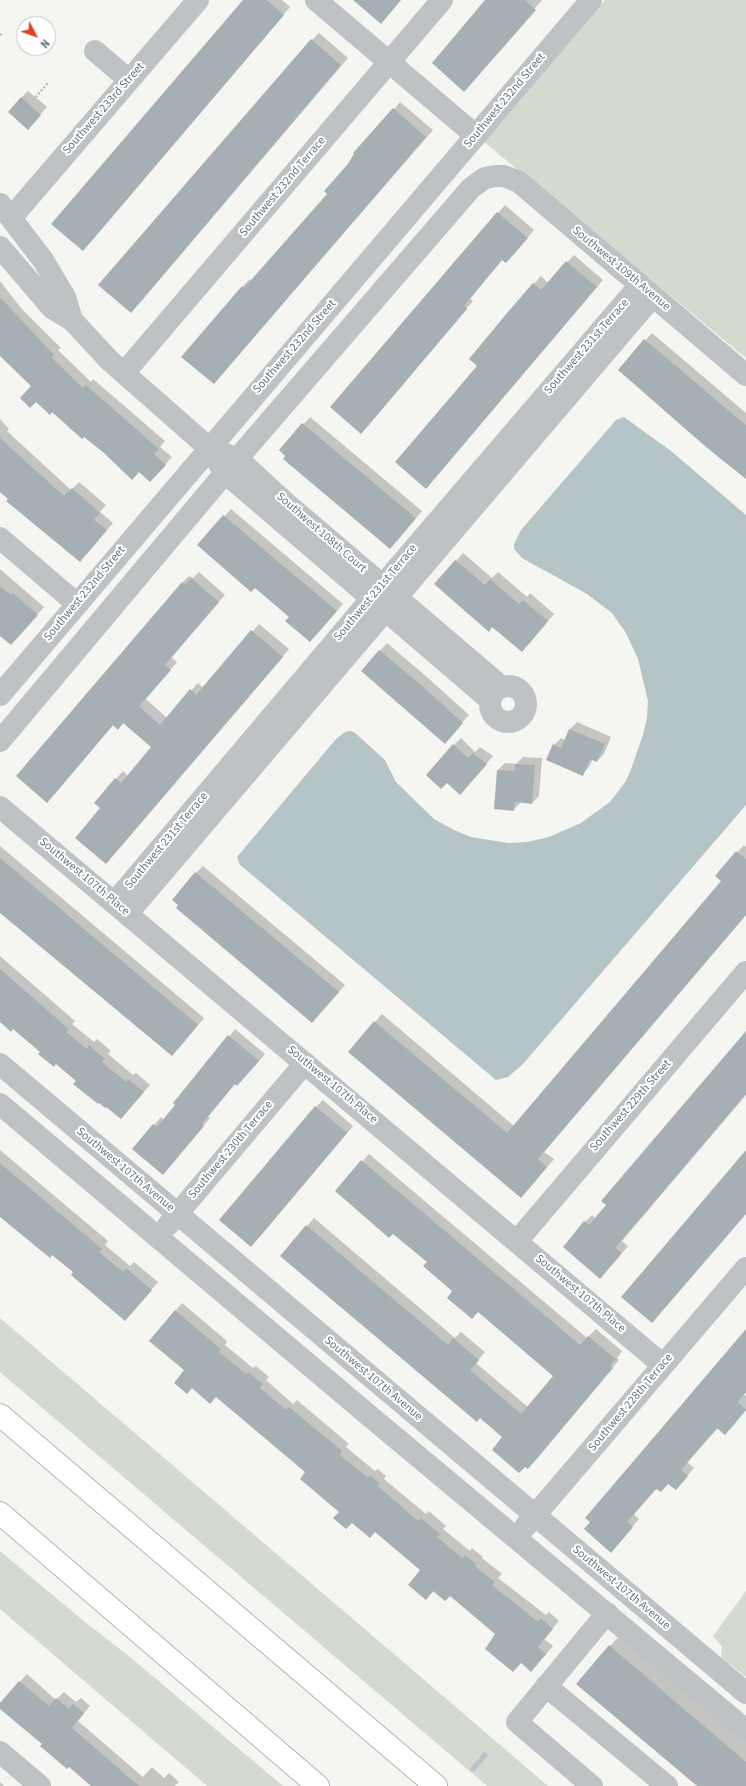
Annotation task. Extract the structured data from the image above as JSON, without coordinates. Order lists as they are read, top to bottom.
{
  "streets": {
    "street": [
      "Southwest 232nd Street",
      "Southwest 233rd Street",
      "Southwest 232nd Terrace",
      "Southwest 109th Avenue",
      "Southwest 231st Terrace",
      "Southwest 108th Court",
      "Southwest 107th Place",
      "Southwest 229th Street",
      "Southwest 230th Terrace",
      "Southwest 107th Avenue",
      "Southwest 228th Terrace"
    ]
  },
  "crossings": [
    ["Southwest 232nd Street", "Southwest 108th Court"],
    ["Southwest 233rd Street", "Southwest 108th Court"],
    ["Southwest 232nd Terrace", "Southwest 108th Court"],
    ["Southwest 109th Avenue", "Southwest 231st Terrace"],
    ["Southwest 231st Terrace", "Southwest 108th Court"],
    ["Southwest 231st Terrace", "Southwest 107th Place"],
    ["Southwest 107th Place", "Southwest 229th Street"],
    ["Southwest 107th Place", "Southwest 230th Terrace"],
    ["Southwest 107th Place", "Southwest 228th Terrace"],
    ["Southwest 230th Terrace", "Southwest 107th Avenue"],
    ["Southwest 107th Avenue", "Southwest 228th Terrace"]
  ],
  "north": "bottom right"
}
